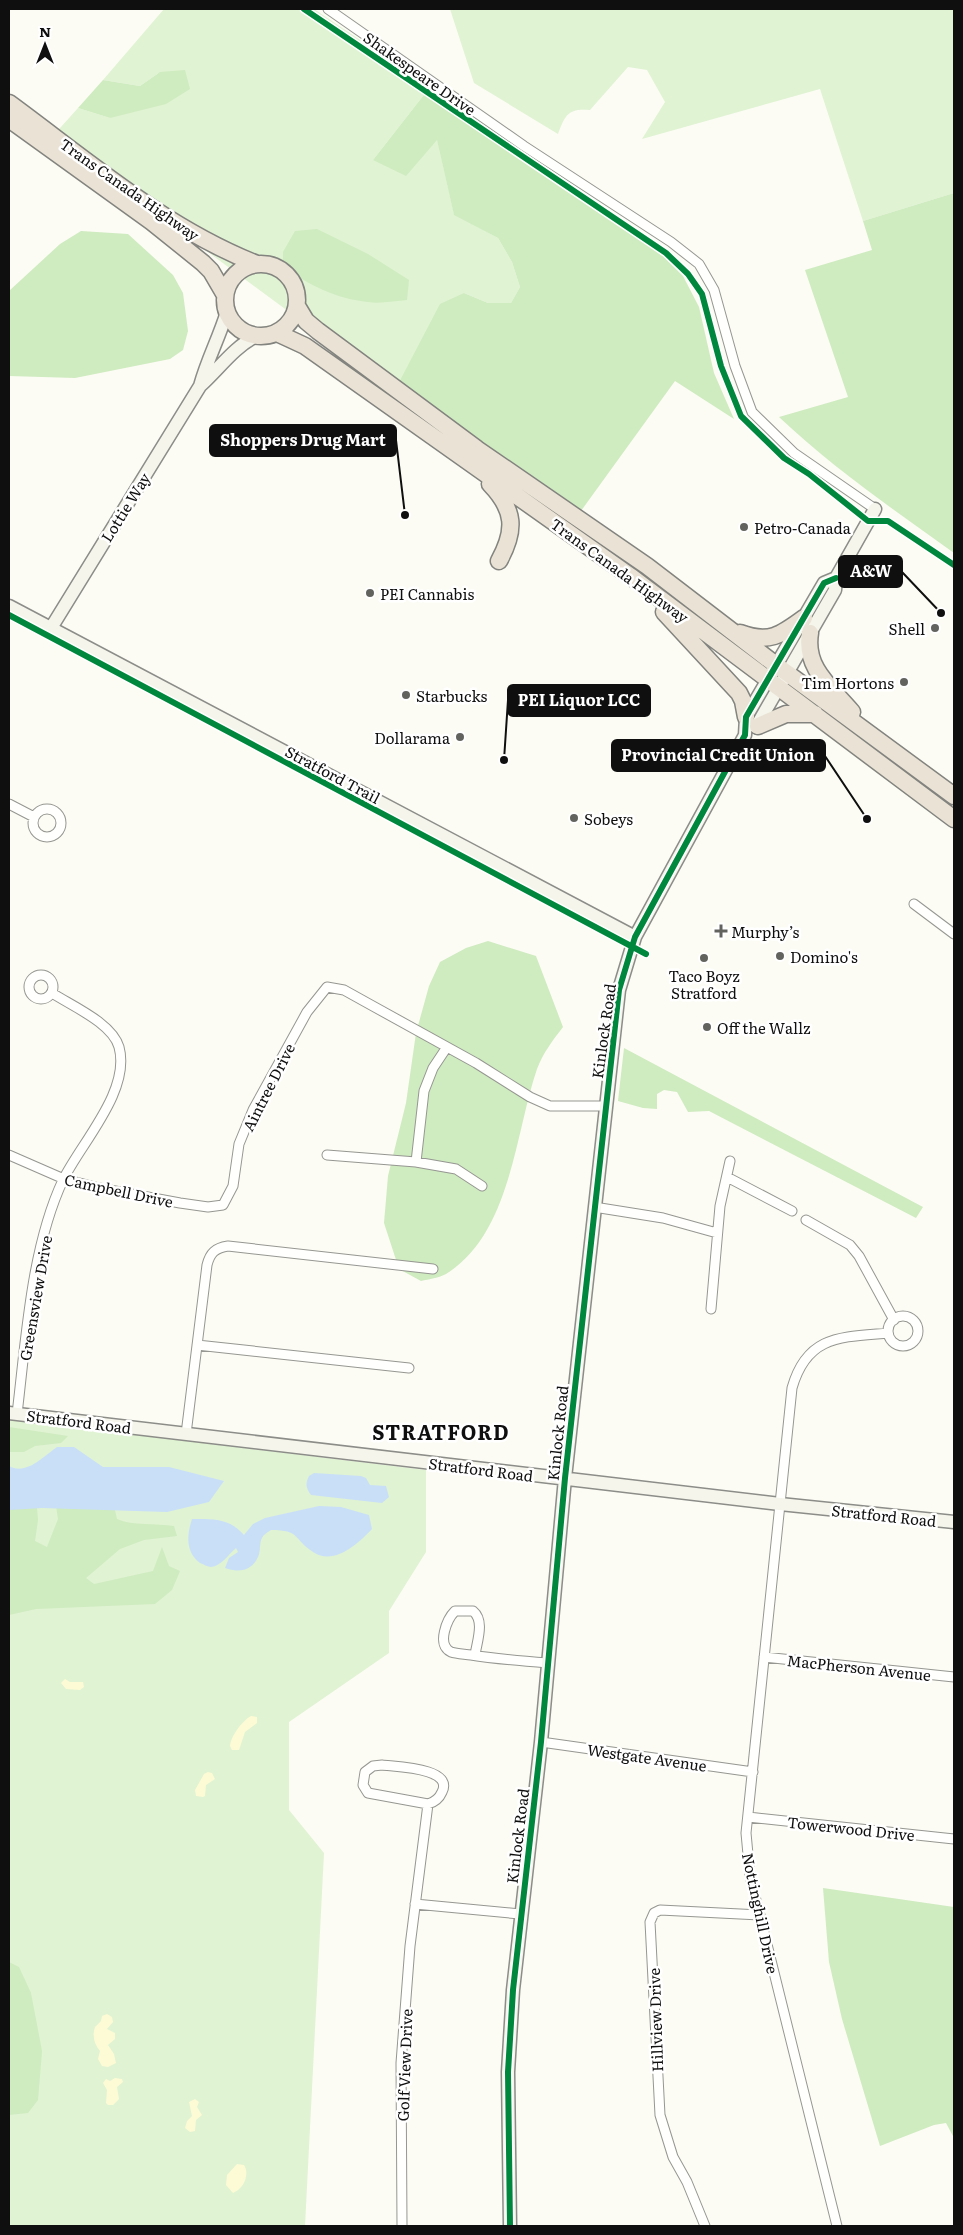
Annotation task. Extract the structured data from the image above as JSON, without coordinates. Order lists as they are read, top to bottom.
{
  "streets": {
    "highway": ["Trans Canada Highway"],
    "street": [
      "Shakespeare Drive",
      "Lottie Way",
      "Kinlock Road",
      "Aintree Drive",
      "Campbell Drive",
      "Greensview Drive",
      "Stratford Road",
      "MacPherson Avenue",
      "Westgate Avenue",
      "Towerwood Drive",
      "Nottinghill Drive",
      "Hillview Drive",
      "Golf View Drive"
    ],
    "cycle path": ["Stratford Trail"]
  },
  "crossings": [
    ["Shakespeare Drive", "Kinlock Road"],
    ["Trans Canada Highway", "Lottie Way"],
    ["Trans Canada Highway", "Kinlock Road"],
    ["Kinlock Road", "Stratford Road"],
    ["Kinlock Road", "Westgate Avenue"],
    ["Aintree Drive", "Campbell Drive"],
    ["Campbell Drive", "Greensview Drive"],
    ["Greensview Drive", "Stratford Road"],
    ["Stratford Road", "Nottinghill Drive"],
    ["MacPherson Avenue", "Nottinghill Drive"],
    ["Westgate Avenue", "Nottinghill Drive"],
    ["Towerwood Drive", "Nottinghill Drive"],
    ["Nottinghill Drive", "Hillview Drive"]
  ],
  "districts": ["STRATFORD"],
  "places": {
    "other": [
      "Shoppers Drug Mart",
      "Petro-Canada",
      "PEI Cannabis",
      "A&W",
      "Shell",
      "Tim Hortons",
      "Starbucks",
      "Dollarama",
      "PEI Liquor LCC",
      "Sobeys",
      "Provincial Credit Union",
      "Domino's",
      "Taco Boyz Stratford",
      "Off the Wallz"
    ],
    "health": ["Murphy’s"]
  },
  "north": "top"
}
